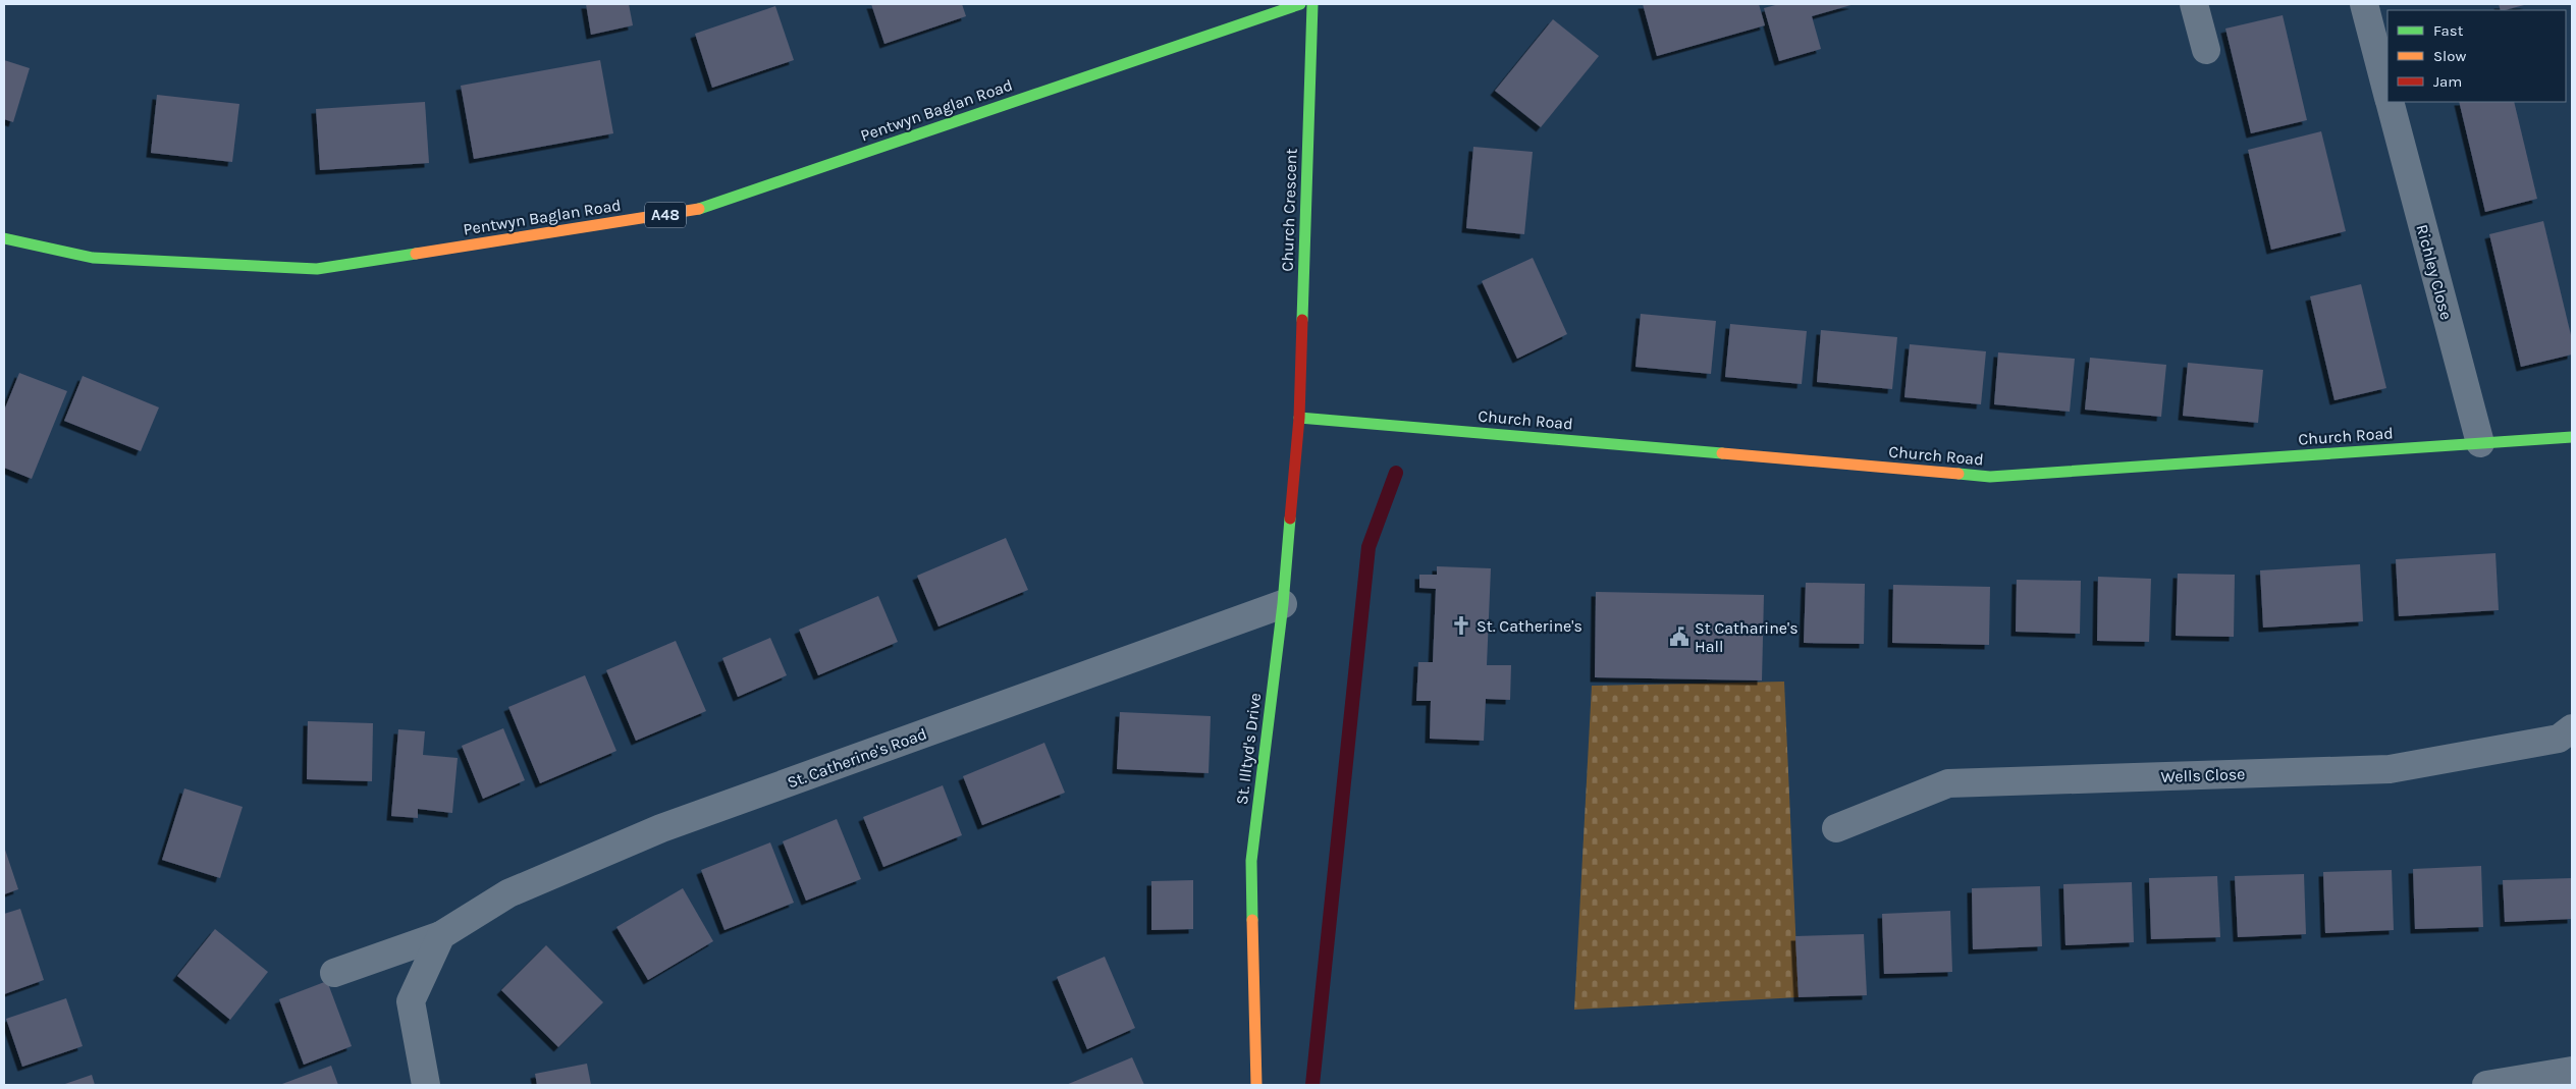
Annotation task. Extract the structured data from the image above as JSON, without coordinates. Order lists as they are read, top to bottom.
{
  "streets": {
    "street": [
      "Pentwyn Baglan Road",
      "Church Crescent",
      "A48",
      "Richley Close",
      "Church Road",
      "St. Illtyd's Drive",
      "St. Catherine's Road",
      "Wells Close"
    ]
  },
  "crossings": [
    ["Church Crescent", "Church Road"],
    ["Church Crescent", "St. Illtyd's Drive"],
    ["Richley Close", "Church Road"],
    ["Church Road", "St. Illtyd's Drive"],
    ["St. Illtyd's Drive", "St. Catherine's Road"]
  ],
  "places": {
    "church": ["St. Catherine's"],
    "public building": ["St Catharine's Hall"]
  },
  "legend": ["Fast", "Slow", "Jam"]
}
